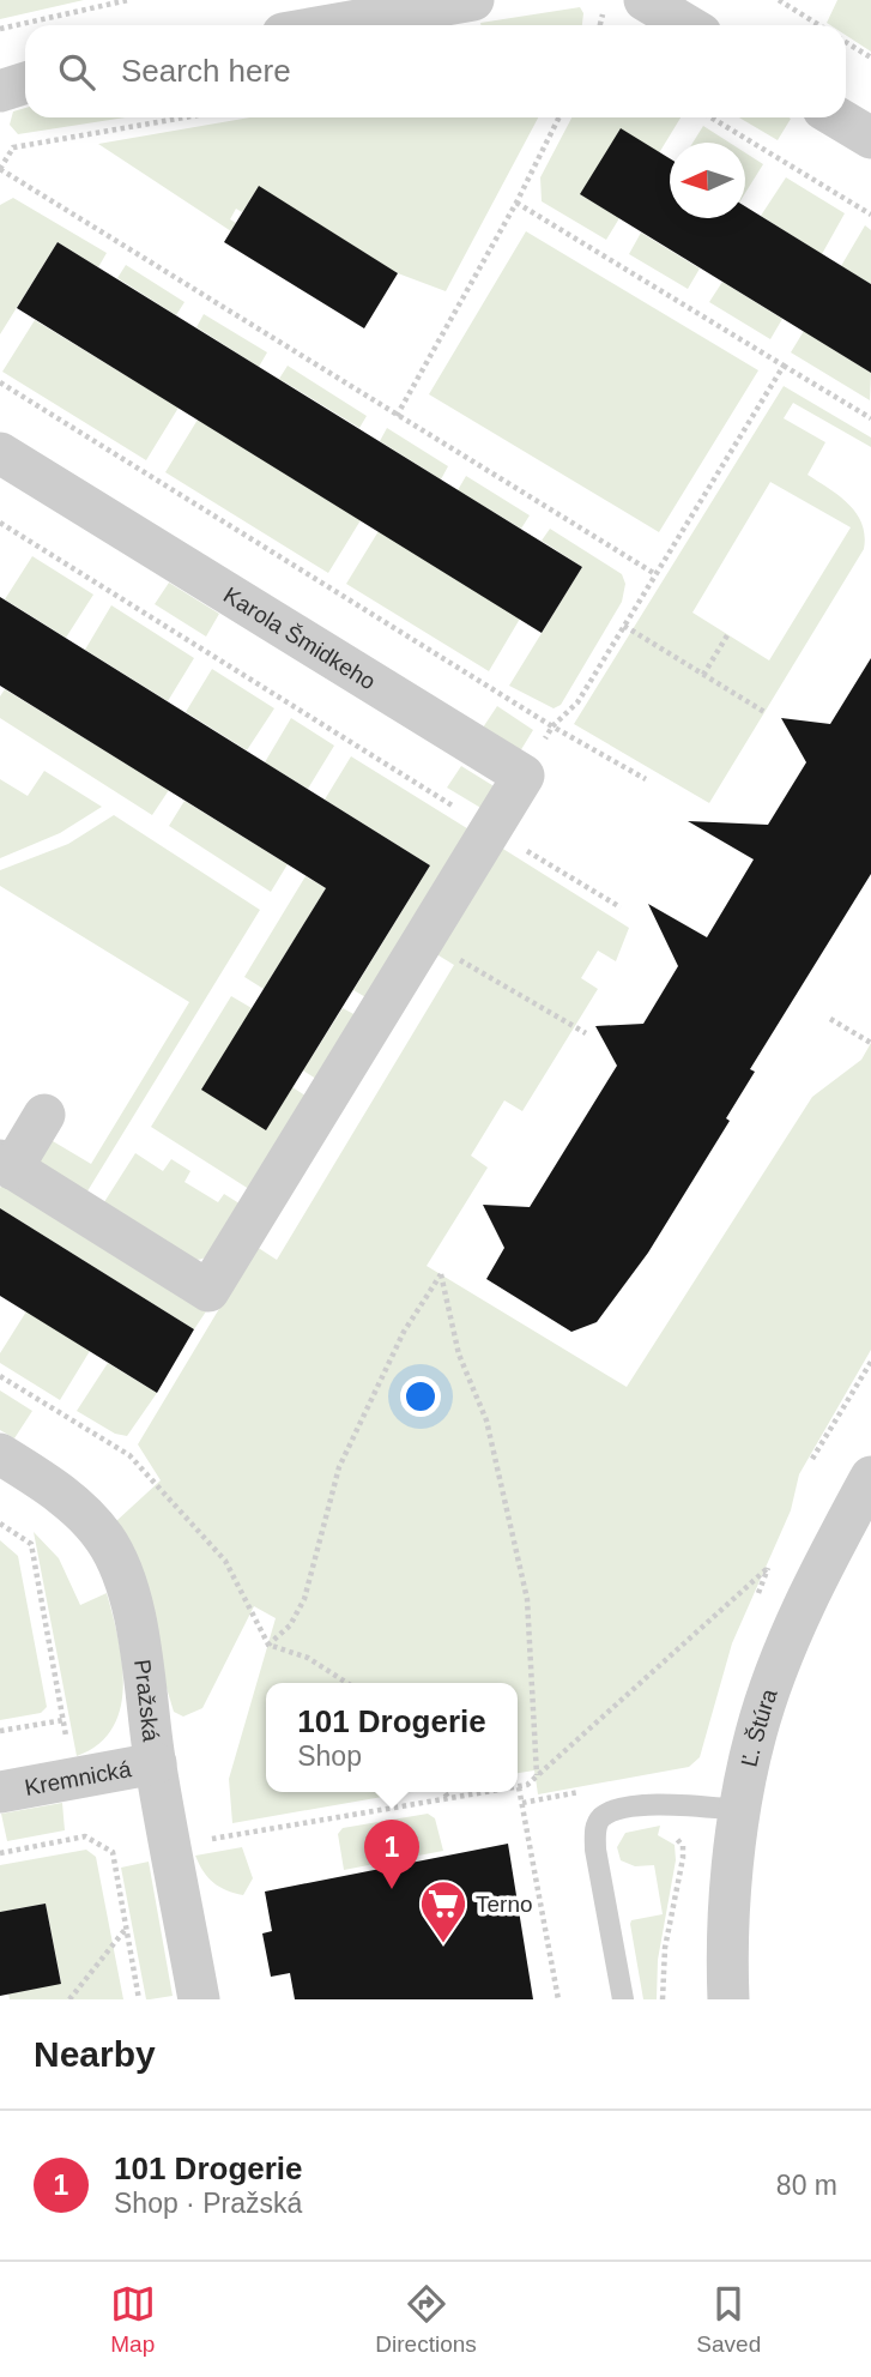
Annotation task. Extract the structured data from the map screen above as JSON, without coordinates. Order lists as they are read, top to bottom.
{
  "streets": {
    "street": [
      "Karola Šmidkeho",
      "Pražská",
      "Ľ. Štúra",
      "Kremnická"
    ]
  },
  "crossings": [
    ["Pražská", "Kremnická"]
  ],
  "places": {
    "supermarket": ["Terno"]
  },
  "north": "left",
  "page": {
    "search": "Search here",
    "popup": ["101 Drogerie", "Shop"],
    "pins": "1",
    "heading": "Nearby",
    "list": [
      {
        "mark": "1",
        "name": "101 Drogerie",
        "note": "Shop · Pražská",
        "value": "80 m"
      }
    ],
    "nav": ["Map", "Directions", "Saved"]
  }
}
